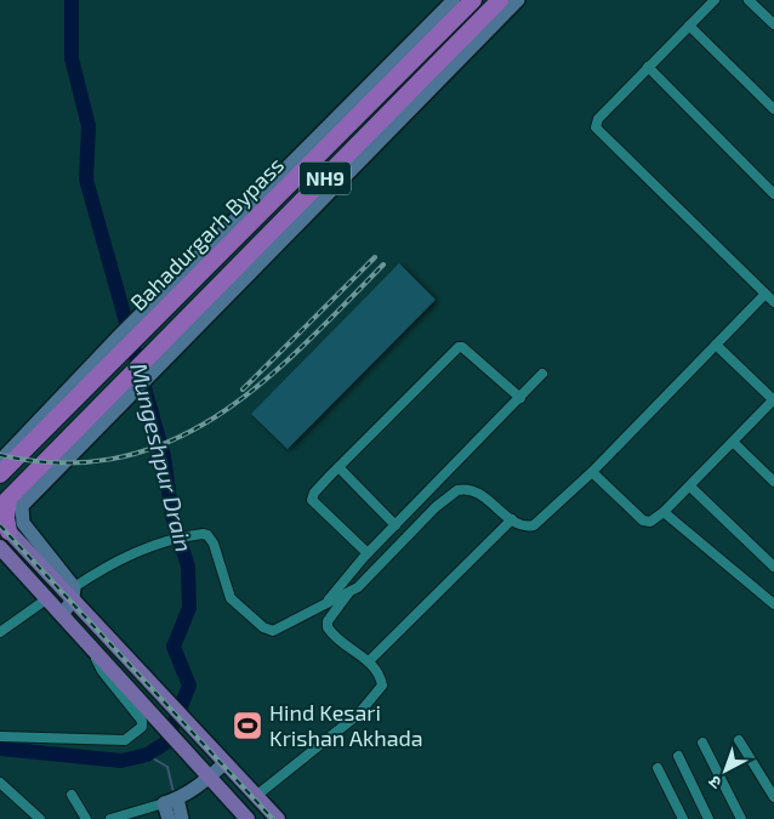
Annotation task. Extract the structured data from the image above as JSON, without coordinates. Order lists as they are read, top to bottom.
{
  "streets": {
    "highway": ["NH9", "Bahadurgarh Bypass"]
  },
  "water": ["Mungeshpur Drain"],
  "places": {
    "sports": ["Hind Kesari Krishan Akhada"]
  },
  "north": "bottom left"
}
